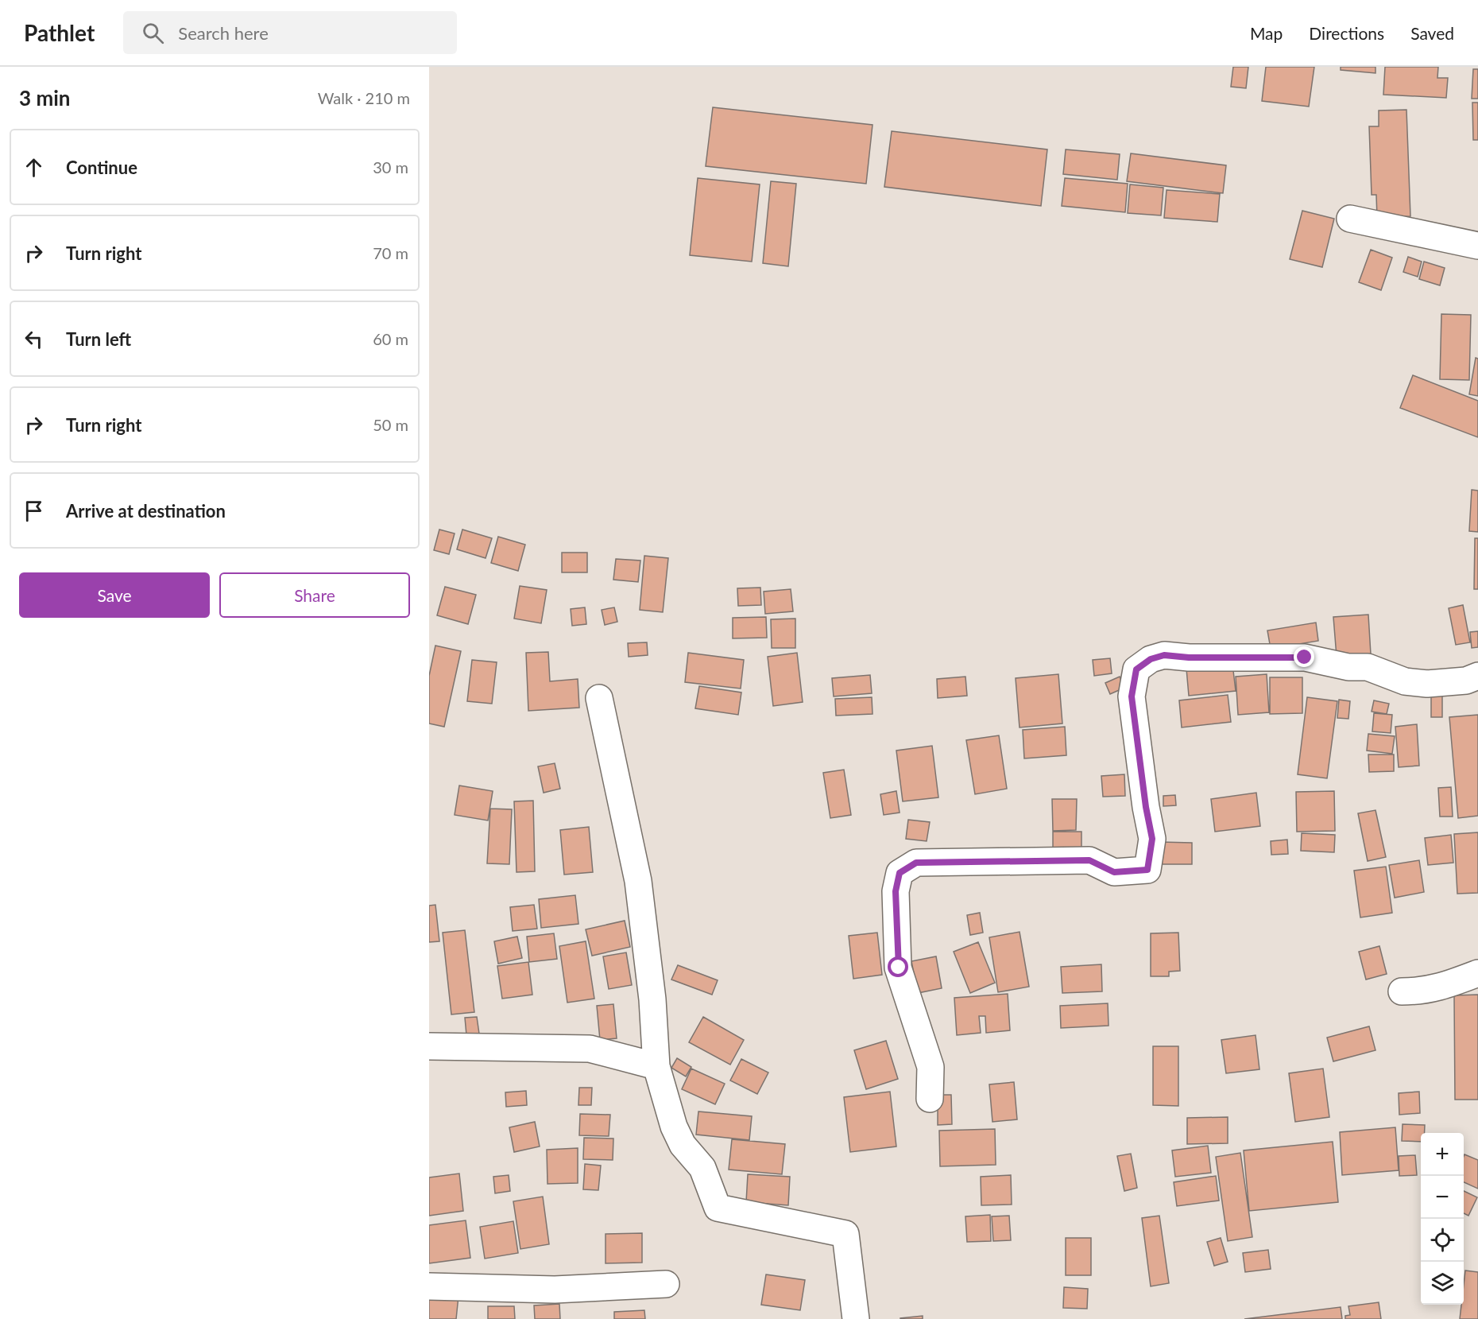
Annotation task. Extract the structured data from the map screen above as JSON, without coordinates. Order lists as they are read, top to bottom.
{
  "page": {
    "header": "Pathlet",
    "search": "Search here",
    "nav": ["Map", "Directions", "Saved"],
    "heading": ["3 min", "Walk · 210 m"],
    "list": [
      ["Continue", "30 m"],
      ["Turn right", "70 m"],
      ["Turn left", "60 m"],
      ["Turn right", "50 m"],
      "Arrive at destination"
    ],
    "buttons": ["Save", "Share"],
    "map_buttons": ["+", "−"]
  }
}
